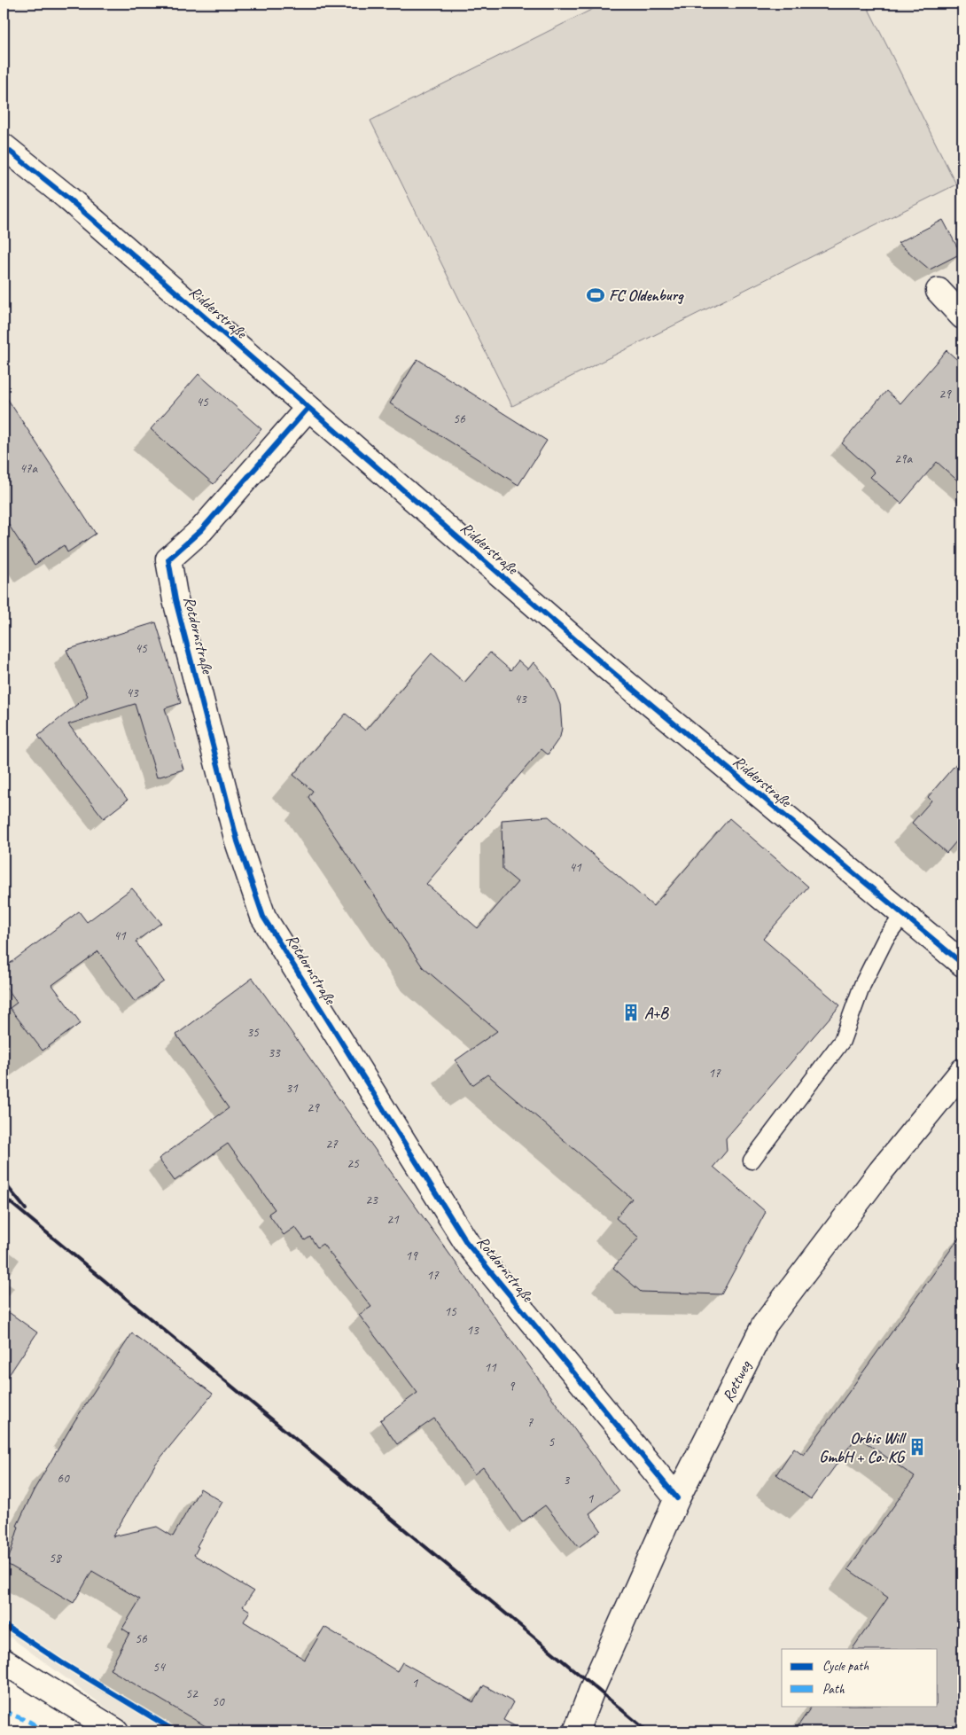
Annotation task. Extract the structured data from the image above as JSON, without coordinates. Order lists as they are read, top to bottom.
{
  "streets": {
    "street": ["Ridderstraße", "Rotdornstraße", "Rottweg"]
  },
  "crossings": [
    ["Ridderstraße", "Rotdornstraße"],
    ["Rotdornstraße", "Rottweg"]
  ],
  "places": {
    "sports": ["FC Oldenburg"],
    "building": ["A+B", "Orbis Will GmbH + Co. KG"]
  },
  "house_numbers": [
    "29",
    "45",
    "56",
    "29a",
    "47a",
    "45",
    "43",
    "43",
    "41",
    "41",
    "35",
    "33",
    "17",
    "31",
    "29",
    "27",
    "25",
    "23",
    "21",
    "19",
    "17",
    "15",
    "13",
    "11",
    "9",
    "7",
    "5",
    "60",
    "3",
    "1",
    "58",
    "56",
    "54",
    "1",
    "52",
    "50"
  ],
  "legend": ["Cycle path", "Path"]
}
